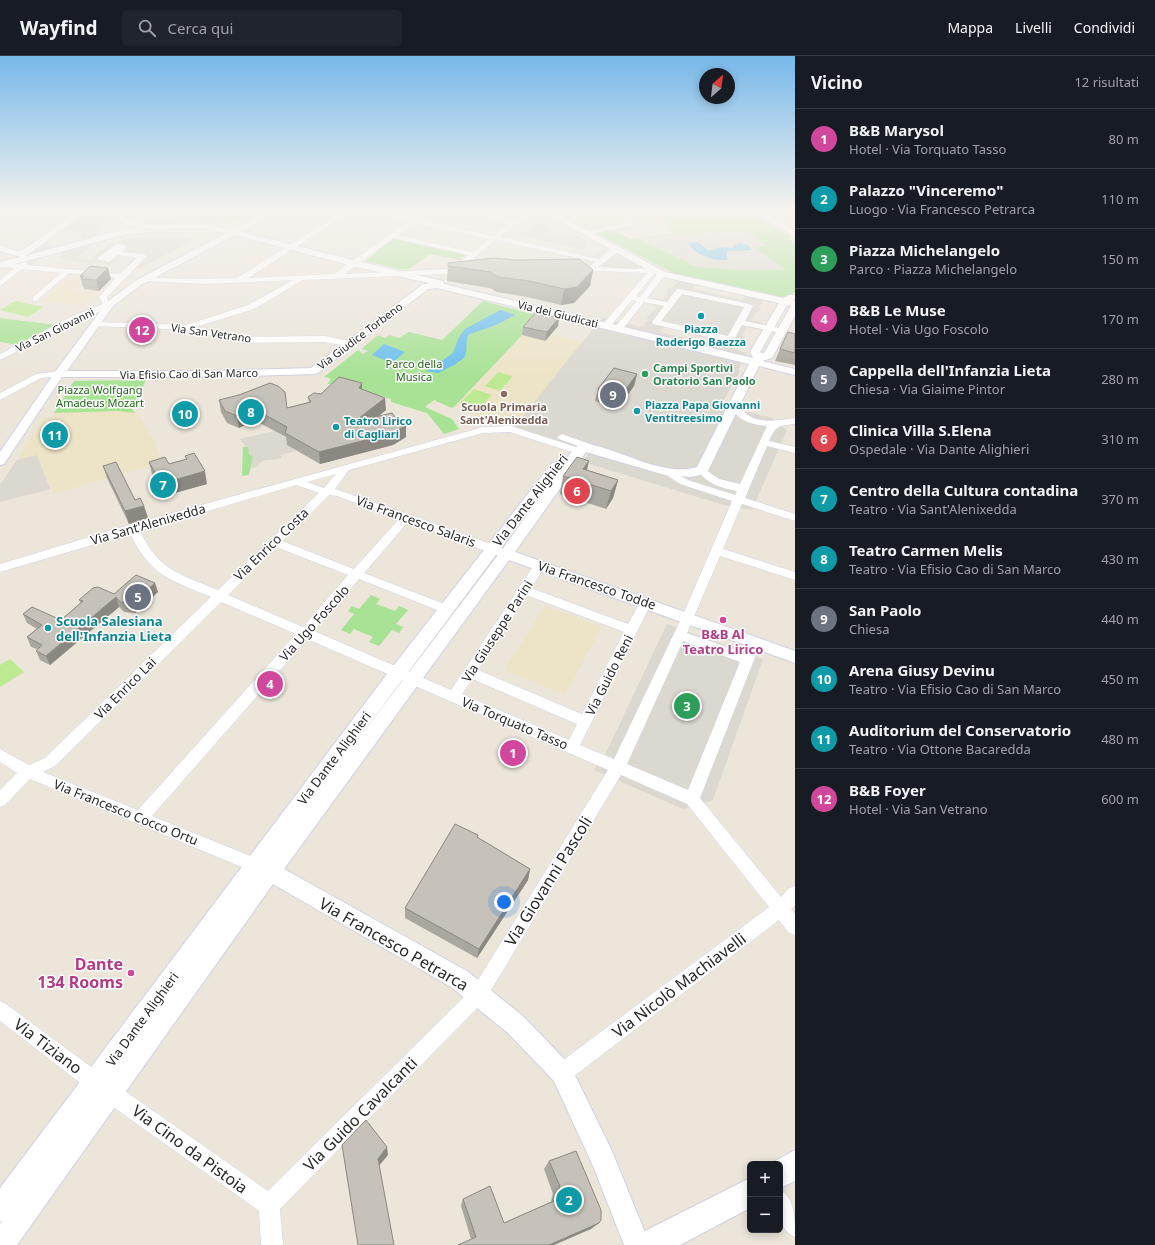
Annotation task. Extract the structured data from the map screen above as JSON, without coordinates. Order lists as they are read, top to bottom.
{
  "streets": {
    "street": [
      "Via dei Giudicati",
      "Via San Giovanni",
      "Via San Vetrano",
      "Via Giudice Torbeno",
      "Via Efisio Cao di San Marco",
      "Via Dante Alighieri",
      "Via Francesco Salaris",
      "Via Sant'Alenixedda",
      "Via Enrico Costa",
      "Via Francesco Todde",
      "Via Ugo Foscolo",
      "Via Giuseppe Parini",
      "Via Guido Reni",
      "Via Enrico Lai",
      "Via Torquato Tasso",
      "Via Francesco Cocco Ortu",
      "Via Giovanni Pascoli",
      "Via Francesco Petrarca",
      "Via Nicolò Machiavelli",
      "Via Tiziano",
      "Via Guido Cavalcanti",
      "Via Cino da Pistoia"
    ]
  },
  "crossings": [
    ["Via dei Giudicati", "Via Giudice Torbeno"],
    ["Via San Vetrano", "Via Giudice Torbeno"],
    ["Via Giudice Torbeno", "Via Efisio Cao di San Marco"],
    ["Via Dante Alighieri", "Via Francesco Salaris"],
    ["Via Dante Alighieri", "Via Francesco Todde"],
    ["Via Dante Alighieri", "Via Torquato Tasso"],
    ["Via Dante Alighieri", "Via Francesco Cocco Ortu"],
    ["Via Dante Alighieri", "Via Francesco Petrarca"],
    ["Via Dante Alighieri", "Via Tiziano"],
    ["Via Dante Alighieri", "Via Cino da Pistoia"],
    ["Via Francesco Salaris", "Via Enrico Costa"],
    ["Via Francesco Salaris", "Via Francesco Todde"],
    ["Via Francesco Salaris", "Via Ugo Foscolo"],
    ["Via Sant'Alenixedda", "Via Torquato Tasso"],
    ["Via Enrico Costa", "Via Enrico Lai"],
    ["Via Enrico Costa", "Via Torquato Tasso"],
    ["Via Francesco Todde", "Via Giuseppe Parini"],
    ["Via Francesco Todde", "Via Guido Reni"],
    ["Via Francesco Todde", "Via Giovanni Pascoli"],
    ["Via Ugo Foscolo", "Via Torquato Tasso"],
    ["Via Ugo Foscolo", "Via Francesco Cocco Ortu"],
    ["Via Giuseppe Parini", "Via Torquato Tasso"],
    ["Via Guido Reni", "Via Torquato Tasso"],
    ["Via Enrico Lai", "Via Torquato Tasso"],
    ["Via Enrico Lai", "Via Francesco Cocco Ortu"],
    ["Via Torquato Tasso", "Via Giovanni Pascoli"],
    ["Via Francesco Cocco Ortu", "Via Francesco Petrarca"],
    ["Via Giovanni Pascoli", "Via Francesco Petrarca"],
    ["Via Giovanni Pascoli", "Via Guido Cavalcanti"],
    ["Via Francesco Petrarca", "Via Nicolò Machiavelli"],
    ["Via Francesco Petrarca", "Via Guido Cavalcanti"],
    ["Via Tiziano", "Via Cino da Pistoia"],
    ["Via Guido Cavalcanti", "Via Cino da Pistoia"]
  ],
  "parks": ["Parco della Musica", "Piazza Wolfgang Amadeus Mozart"],
  "places": [
    "Piazza Roderigo Baezza",
    "Campi Sportivi Oratorio San Paolo",
    "Scuola Primaria Sant'Alenixedda",
    "Piazza Papa Giovanni Ventitreesimo",
    "Teatro Lirico di Cagliari",
    "B&B Al Teatro Lirico",
    "Scuola Salesiana dell'Infanzia Lieta",
    "Dante 134 Rooms"
  ],
  "north": "top right",
  "page": {
    "header": "Wayfind",
    "search": "Cerca qui",
    "nav": ["Mappa", "Livelli", "Condividi"],
    "heading": ["Vicino", "12 risultati"],
    "list": [
      {
        "mark": "1",
        "name": "B&B Marysol",
        "note": "Hotel · Via Torquato Tasso",
        "value": "80 m"
      },
      {
        "mark": "2",
        "name": "Palazzo \"Vinceremo\"",
        "note": "Luogo · Via Francesco Petrarca",
        "value": "110 m"
      },
      {
        "mark": "3",
        "name": "Piazza Michelangelo",
        "note": "Parco · Piazza Michelangelo",
        "value": "150 m"
      },
      {
        "mark": "4",
        "name": "B&B Le Muse",
        "note": "Hotel · Via Ugo Foscolo",
        "value": "170 m"
      },
      {
        "mark": "5",
        "name": "Cappella dell'Infanzia Lieta",
        "note": "Chiesa · Via Giaime Pintor",
        "value": "280 m"
      },
      {
        "mark": "6",
        "name": "Clinica Villa S.Elena",
        "note": "Ospedale · Via Dante Alighieri",
        "value": "310 m"
      },
      {
        "mark": "7",
        "name": "Centro della Cultura contadina",
        "note": "Teatro · Via Sant'Alenixedda",
        "value": "370 m"
      },
      {
        "mark": "8",
        "name": "Teatro Carmen Melis",
        "note": "Teatro · Via Efisio Cao di San Marco",
        "value": "430 m"
      },
      {
        "mark": "9",
        "name": "San Paolo",
        "note": "Chiesa",
        "value": "440 m"
      },
      {
        "mark": "10",
        "name": "Arena Giusy Devinu",
        "note": "Teatro · Via Efisio Cao di San Marco",
        "value": "450 m"
      },
      {
        "mark": "11",
        "name": "Auditorium del Conservatorio",
        "note": "Teatro · Via Ottone Bacaredda",
        "value": "480 m"
      },
      {
        "mark": "12",
        "name": "B&B Foyer",
        "note": "Hotel · Via San Vetrano",
        "value": "600 m"
      }
    ],
    "pins": [
      "12",
      "9",
      "8",
      "10",
      "11",
      "7",
      "6",
      "5",
      "4",
      "3",
      "1",
      "2"
    ],
    "map_buttons": ["+", "−"]
  }
}
